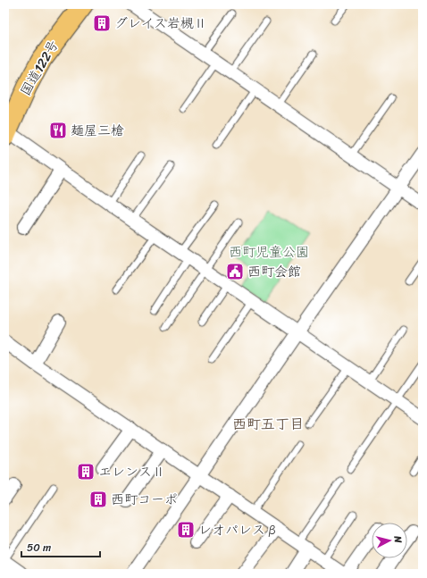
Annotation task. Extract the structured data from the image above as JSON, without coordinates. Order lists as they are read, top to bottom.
{
  "streets": {
    "highway": ["国道122号"]
  },
  "districts": ["西町五丁目"],
  "parks": ["西町児童公園"],
  "places": {
    "building": [
      "グレイス岩槻Ⅱ",
      "エレンスⅡ",
      "西町コーポ",
      "レオパレスβ"
    ],
    "restaurant": ["麺屋三槍"],
    "public building": ["西町会館"]
  },
  "scale_bar": "50 m",
  "north": "right"
}
